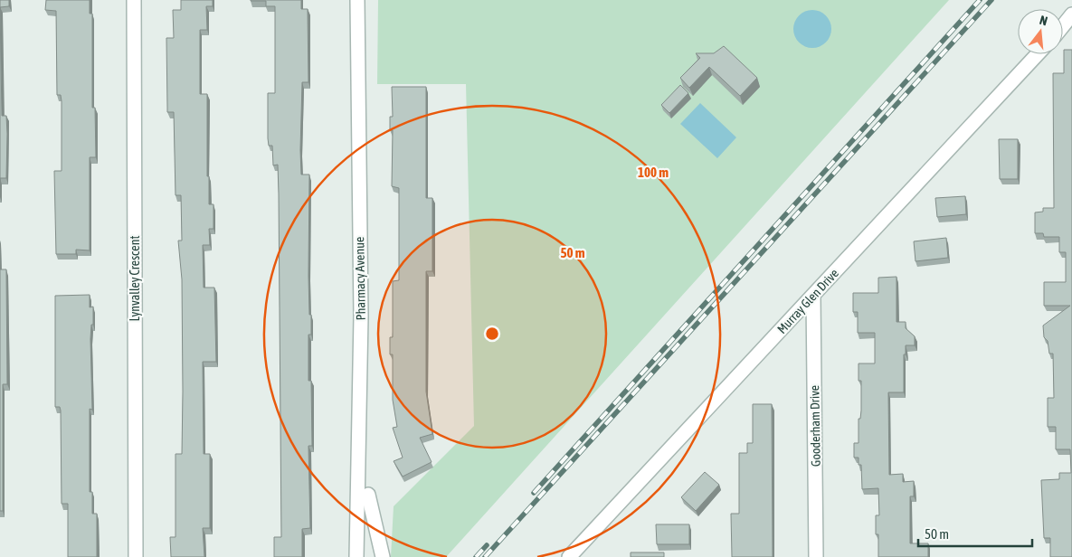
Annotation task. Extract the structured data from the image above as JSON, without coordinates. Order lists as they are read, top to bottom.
{
  "streets": {
    "street": [
      "Lynvalley Crescent",
      "Pharmacy Avenue",
      "Murray Glen Drive",
      "Gooderham Drive"
    ]
  },
  "crossings": [
    ["Murray Glen Drive", "Gooderham Drive"]
  ],
  "scale_bar": "50 m",
  "north": "top",
  "rings": ["100 m", "50 m"]
}
